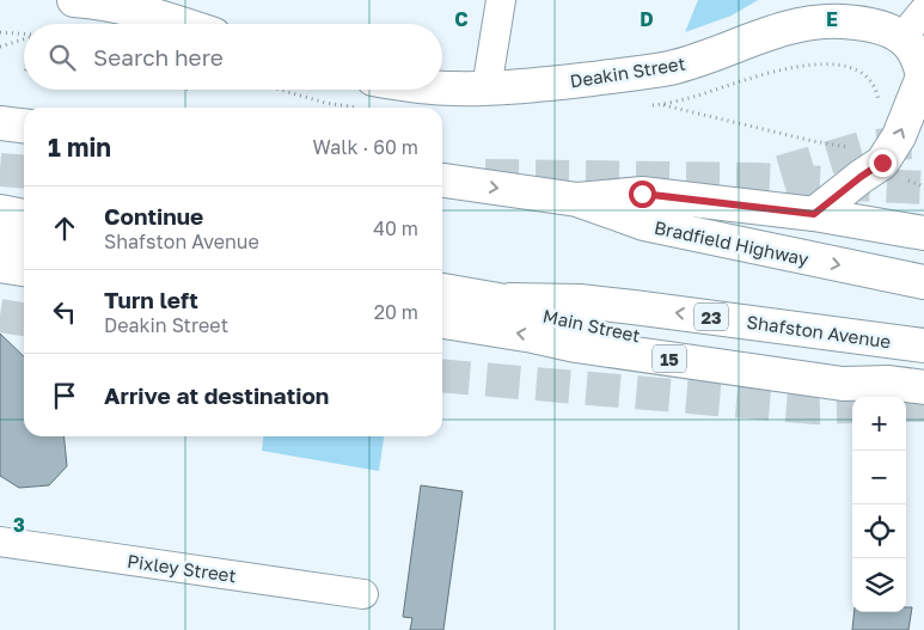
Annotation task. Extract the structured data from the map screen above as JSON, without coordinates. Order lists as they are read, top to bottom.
{
  "streets": {
    "main road": [
      "Deakin Street",
      "Bradfield Highway",
      "23",
      "Main Street",
      "Shafston Avenue",
      "15"
    ],
    "street": ["Pixley Street"]
  },
  "crossings": [
    ["Main Street", "Shafston Avenue"]
  ],
  "page": {
    "search": "Search here",
    "heading": ["1 min", "Walk · 60 m"],
    "list": [
      ["Continue", "Shafston Avenue", "40 m"],
      ["Turn left", "Deakin Street", "20 m"],
      "Arrive at destination"
    ],
    "map_buttons": ["+", "−"]
  },
  "grid": {
    "columns": ["C", "D", "E"],
    "rows": ["3"]
  }
}
